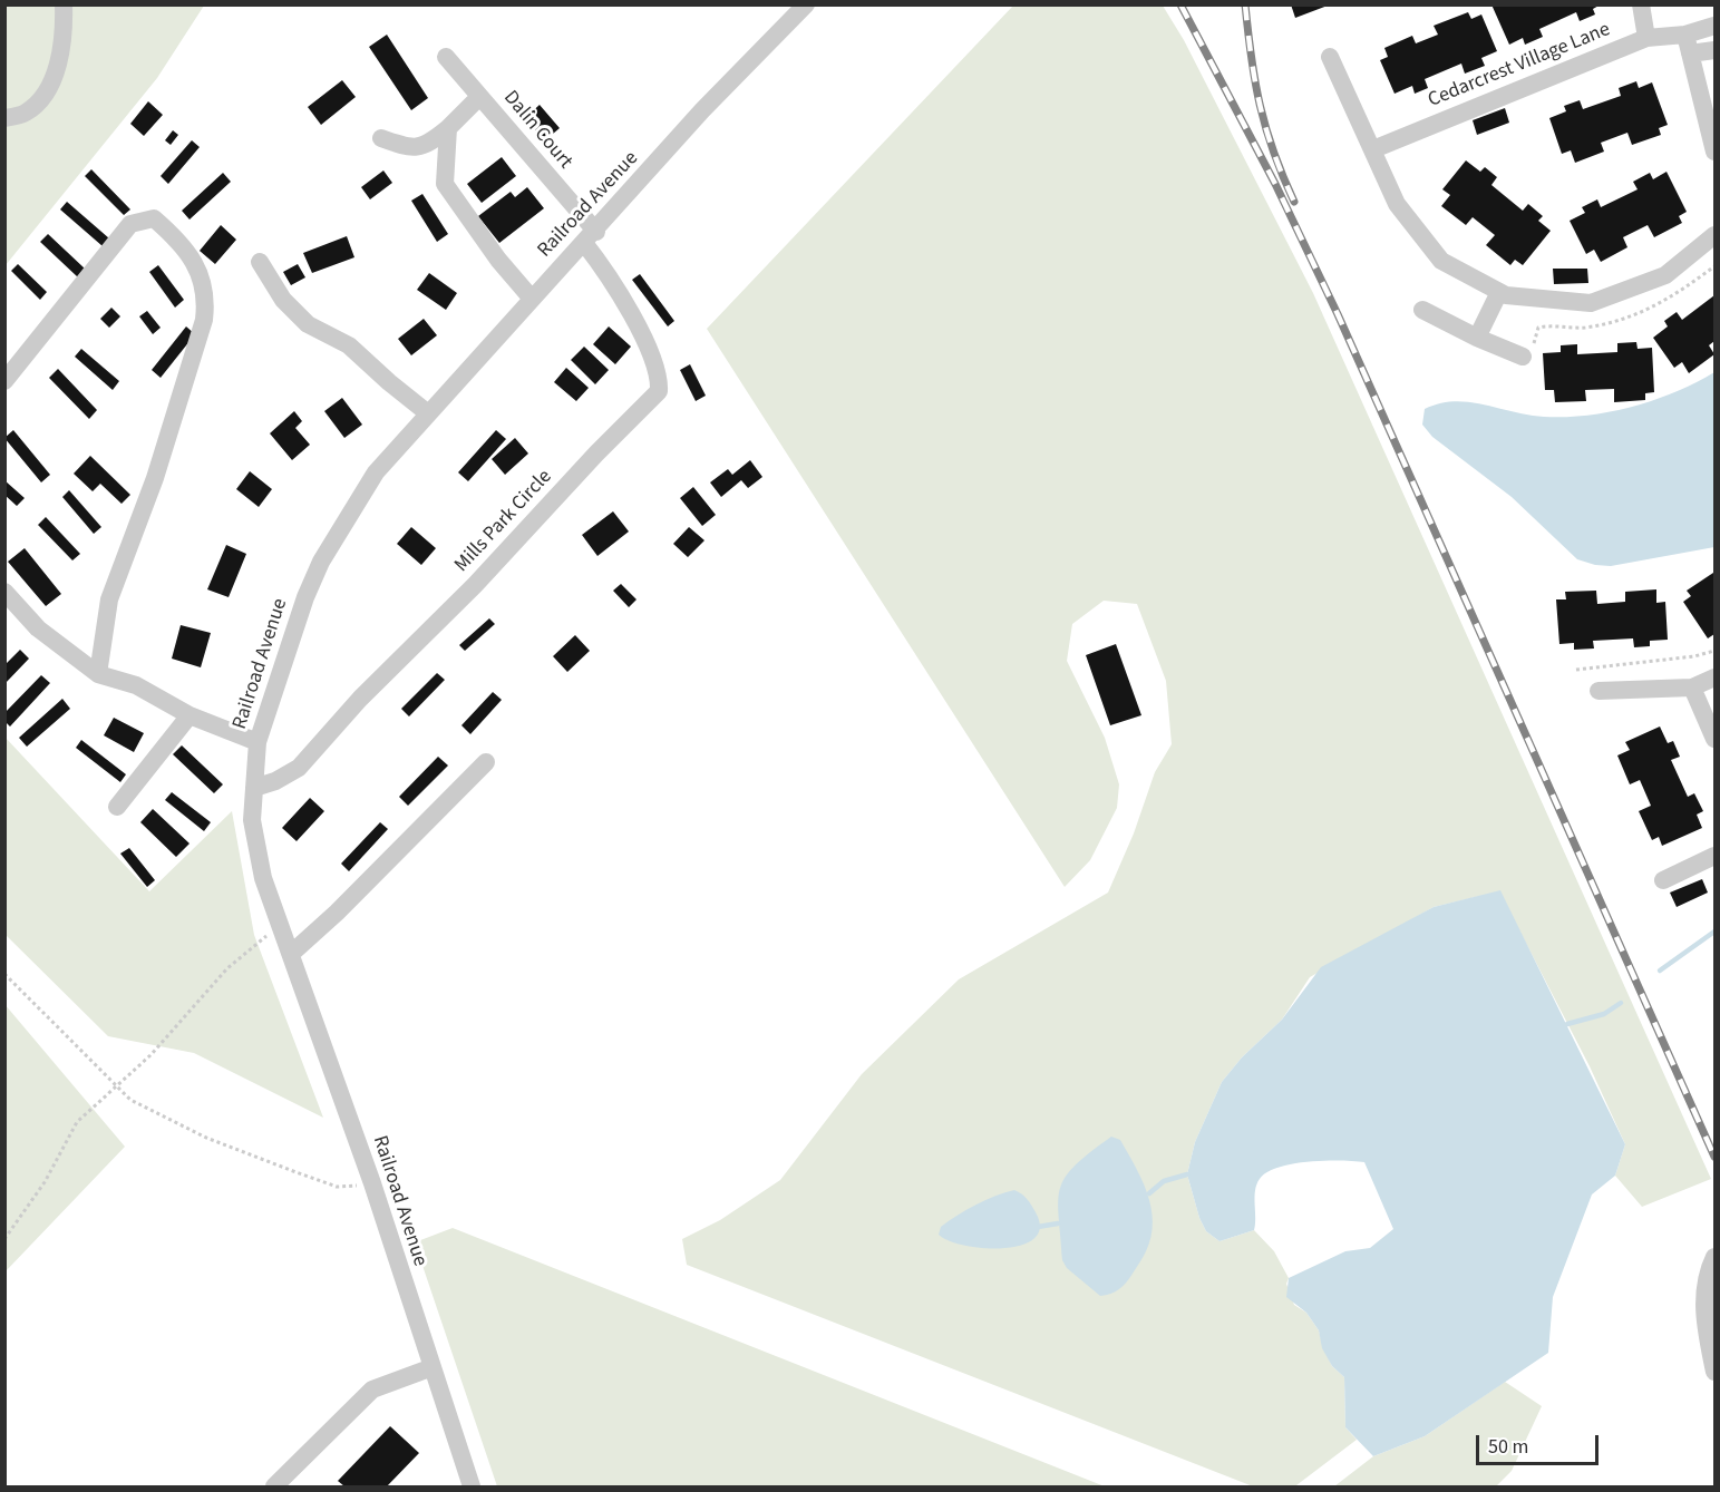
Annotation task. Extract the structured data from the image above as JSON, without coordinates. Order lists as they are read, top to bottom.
{
  "streets": {
    "street": [
      "Cedarcrest Village Lane",
      "Dalin Court",
      "Railroad Avenue",
      "Mills Park Circle"
    ]
  },
  "crossings": [
    ["Dalin Court", "Railroad Avenue"],
    ["Dalin Court", "Mills Park Circle"],
    ["Railroad Avenue", "Mills Park Circle"]
  ],
  "scale_bar": "50 m"
}
